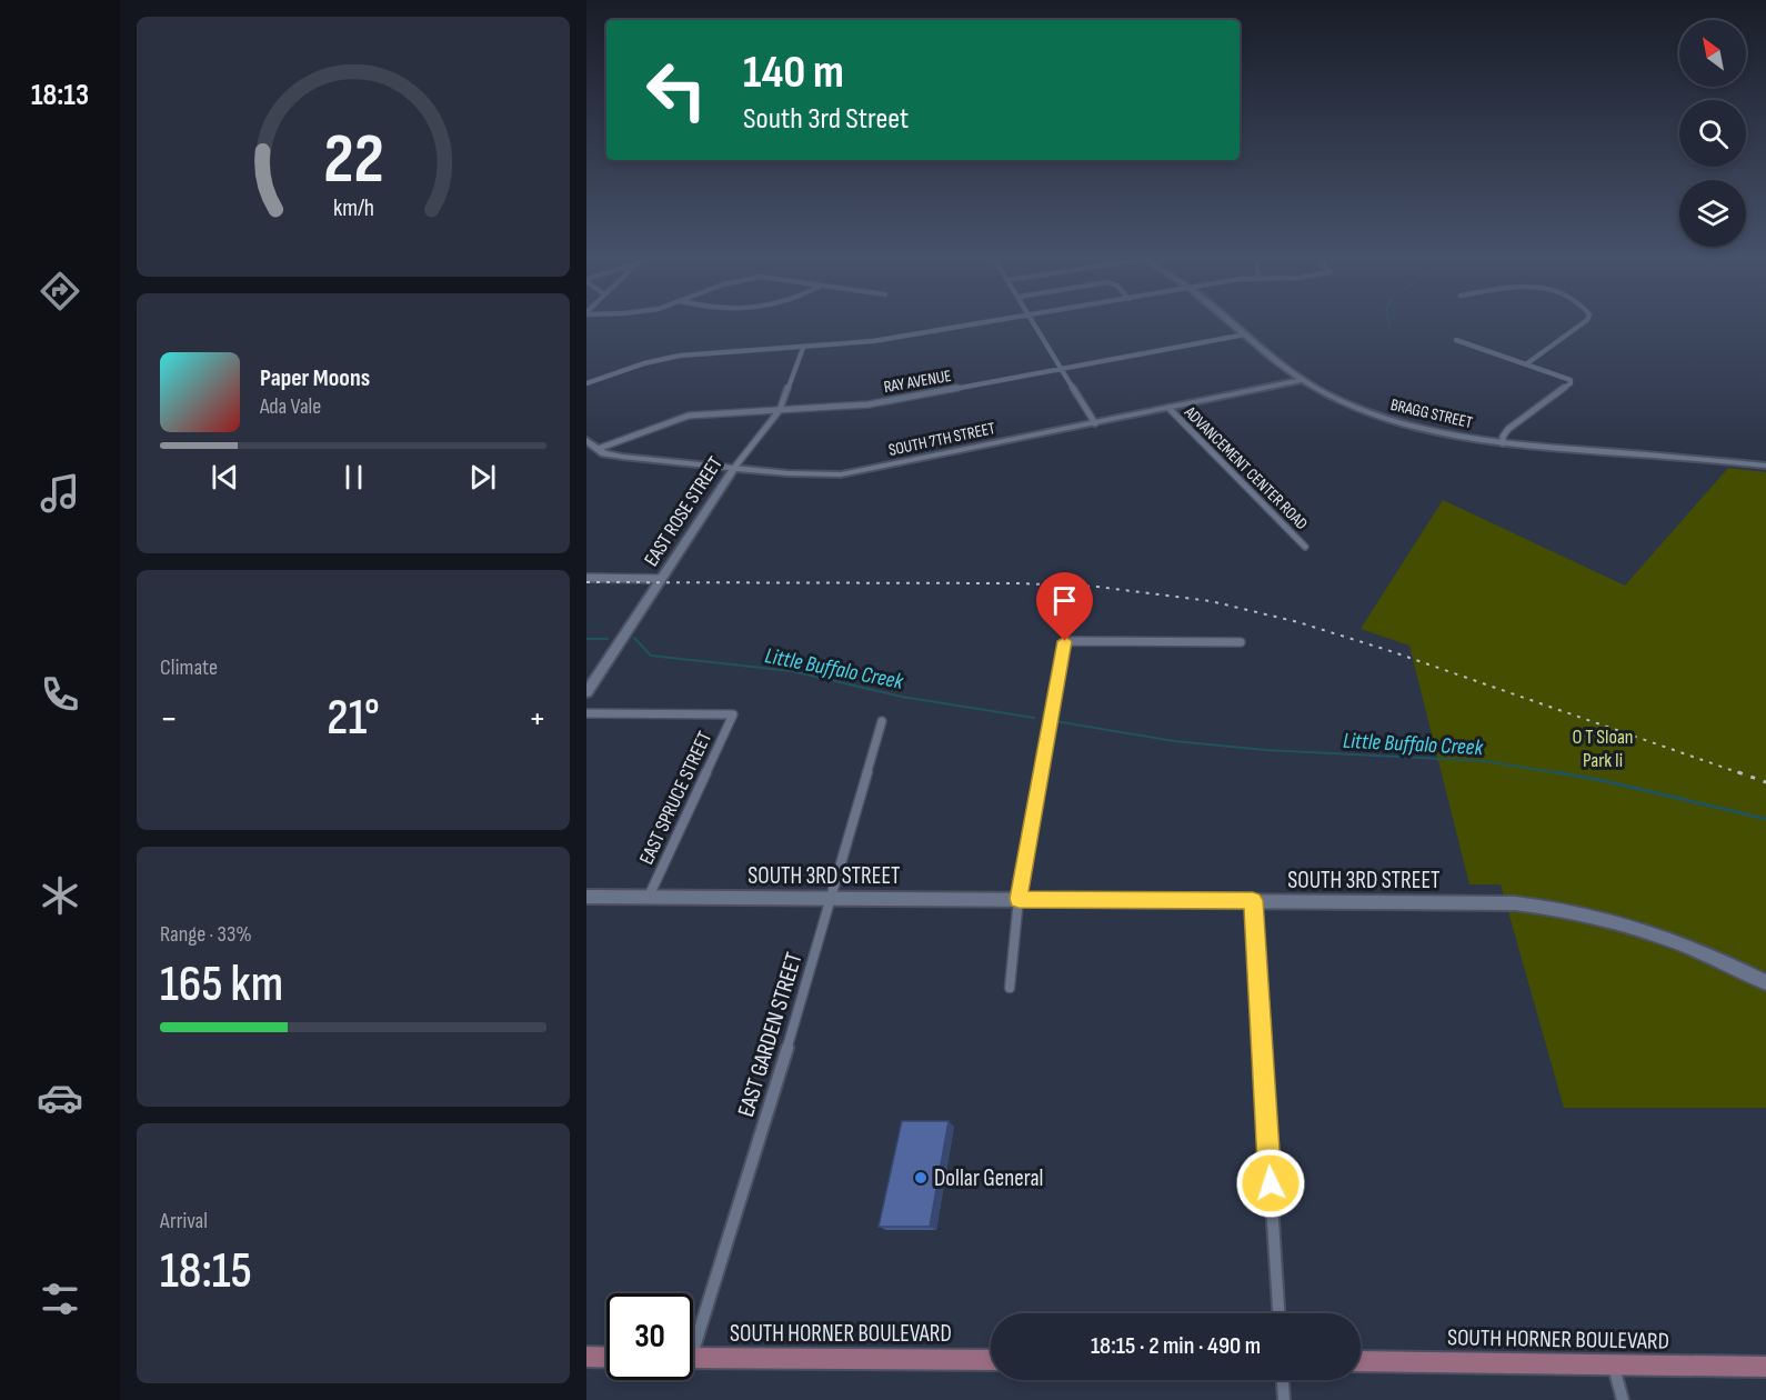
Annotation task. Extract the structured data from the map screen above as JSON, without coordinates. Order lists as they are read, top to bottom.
{
  "streets": {
    "main road": ["SOUTH HORNER BOULEVARD"],
    "street": [
      "RAY AVENUE",
      "BRAGG STREET",
      "SOUTH 7TH STREET",
      "ADVANCEMENT CENTER ROAD",
      "EAST ROSE STREET",
      "EAST SPRUCE STREET",
      "SOUTH 3RD STREET",
      "EAST GARDEN STREET"
    ]
  },
  "crossings": [
    ["RAY AVENUE", "BRAGG STREET"],
    ["RAY AVENUE", "SOUTH 7TH STREET"],
    ["RAY AVENUE", "EAST ROSE STREET"],
    ["BRAGG STREET", "SOUTH 7TH STREET"],
    ["SOUTH 7TH STREET", "ADVANCEMENT CENTER ROAD"],
    ["SOUTH 7TH STREET", "EAST ROSE STREET"],
    ["EAST SPRUCE STREET", "SOUTH 3RD STREET"],
    ["SOUTH 3RD STREET", "EAST GARDEN STREET"]
  ],
  "water": ["Little Buffalo Creek"],
  "parks": ["O T Sloan Park Ii"],
  "places": ["Dollar General"],
  "north": "top left",
  "page": {
    "tabs": "18:13",
    "turn": ["140 m", "South 3rd Street"],
    "song": ["Paper Moons", "Ada Vale"],
    "tile": [
      "Climate",
      ["Range · 33%", "165 km"],
      ["Arrival", "18:15"]
    ],
    "heat": ["−", "21°", "+"],
    "limit": "30",
    "trip": "18:15 · 2 min · 490 m",
    "gauge": ["22", "km/h"]
  }
}
